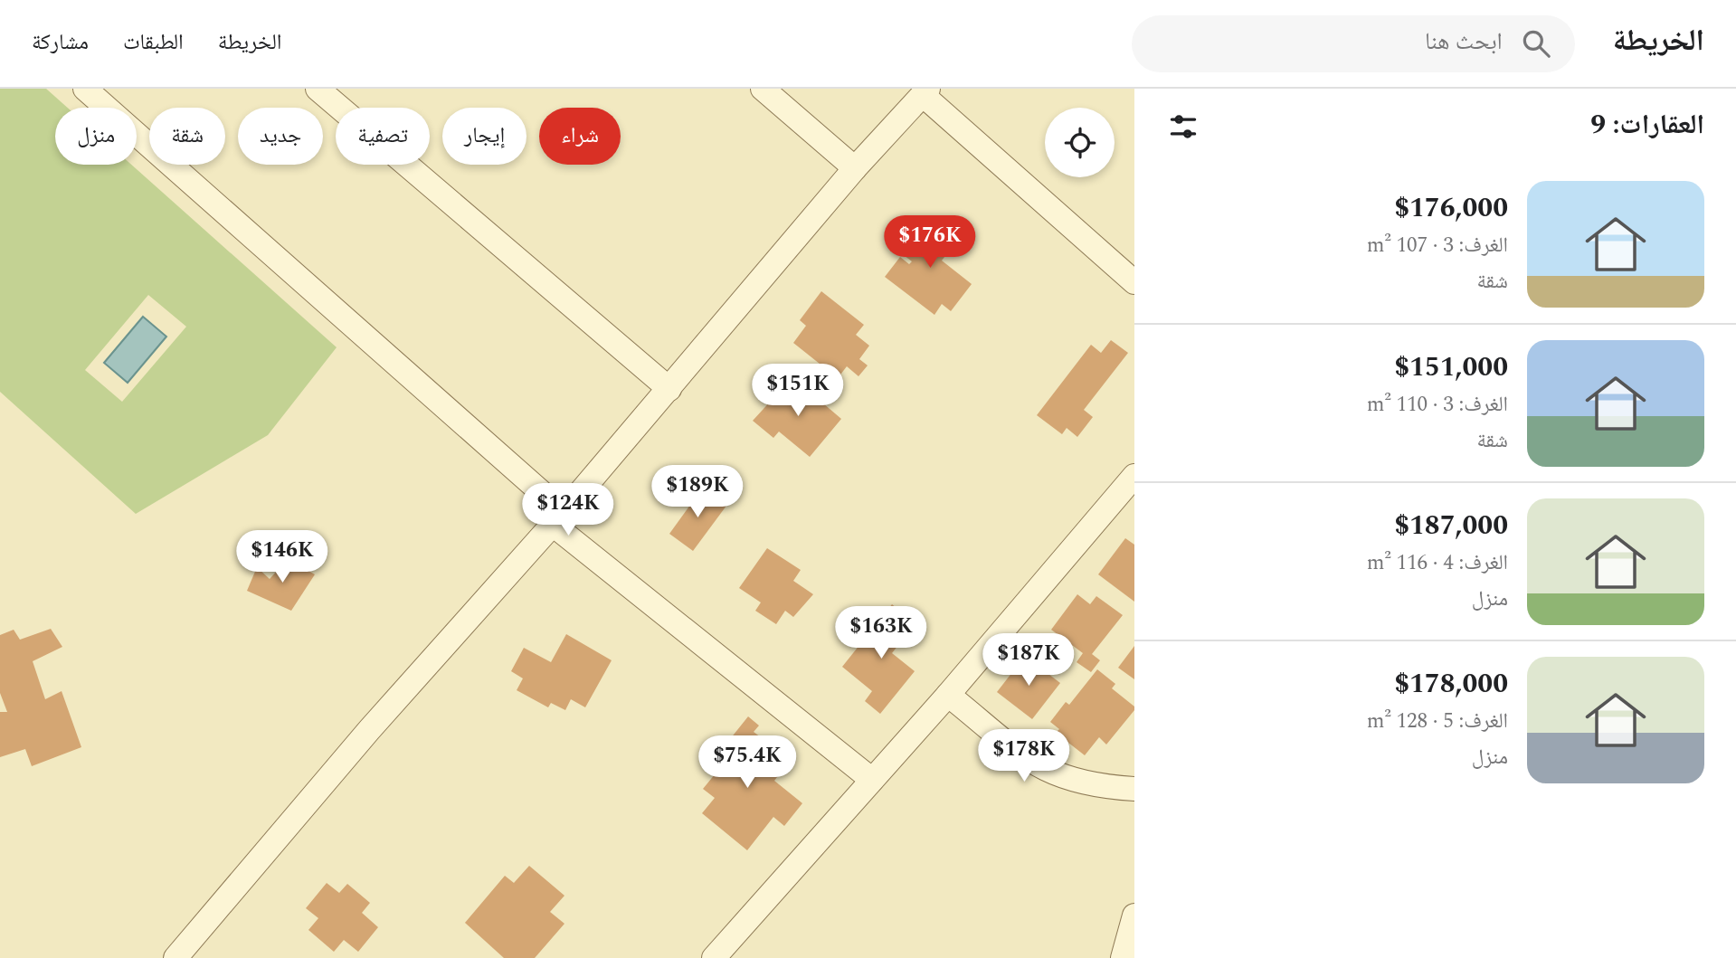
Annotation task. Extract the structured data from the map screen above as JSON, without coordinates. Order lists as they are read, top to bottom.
{
  "page": {
    "header": "الخريطة",
    "search": "ابحث هنا",
    "nav": ["الخريطة", "الطبقات", "مشاركة"],
    "heading": "العقارات: 9",
    "chip": [
      "شراء",
      "إيجار",
      "تصفية",
      "جديد",
      "شقة",
      "منزل"
    ],
    "list": [
      {
        "name": "$176,000",
        "note": "الغرف: 3 · 107 m² · شقة"
      },
      {
        "name": "$151,000",
        "note": "الغرف: 3 · 110 m² · شقة"
      },
      {
        "name": "$187,000",
        "note": "الغرف: 4 · 116 m² · منزل"
      },
      {
        "name": "$178,000",
        "note": "الغرف: 5 · 128 m² · منزل"
      }
    ],
    "price": [
      "$176K",
      "$151K",
      "$189K",
      "$124K",
      "$146K",
      "$163K",
      "$187K",
      "$178K",
      "$75.4K"
    ]
  }
}
